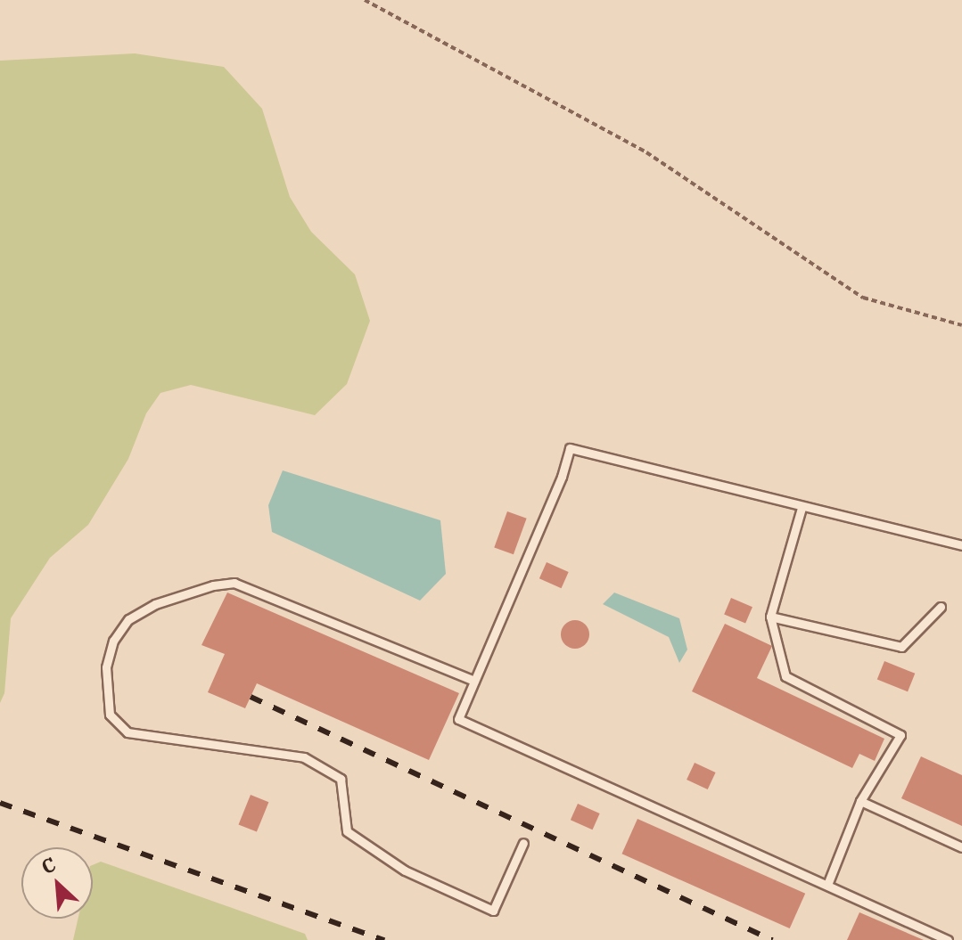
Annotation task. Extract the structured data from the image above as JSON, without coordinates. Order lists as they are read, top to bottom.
{
  "north": "top left"
}
